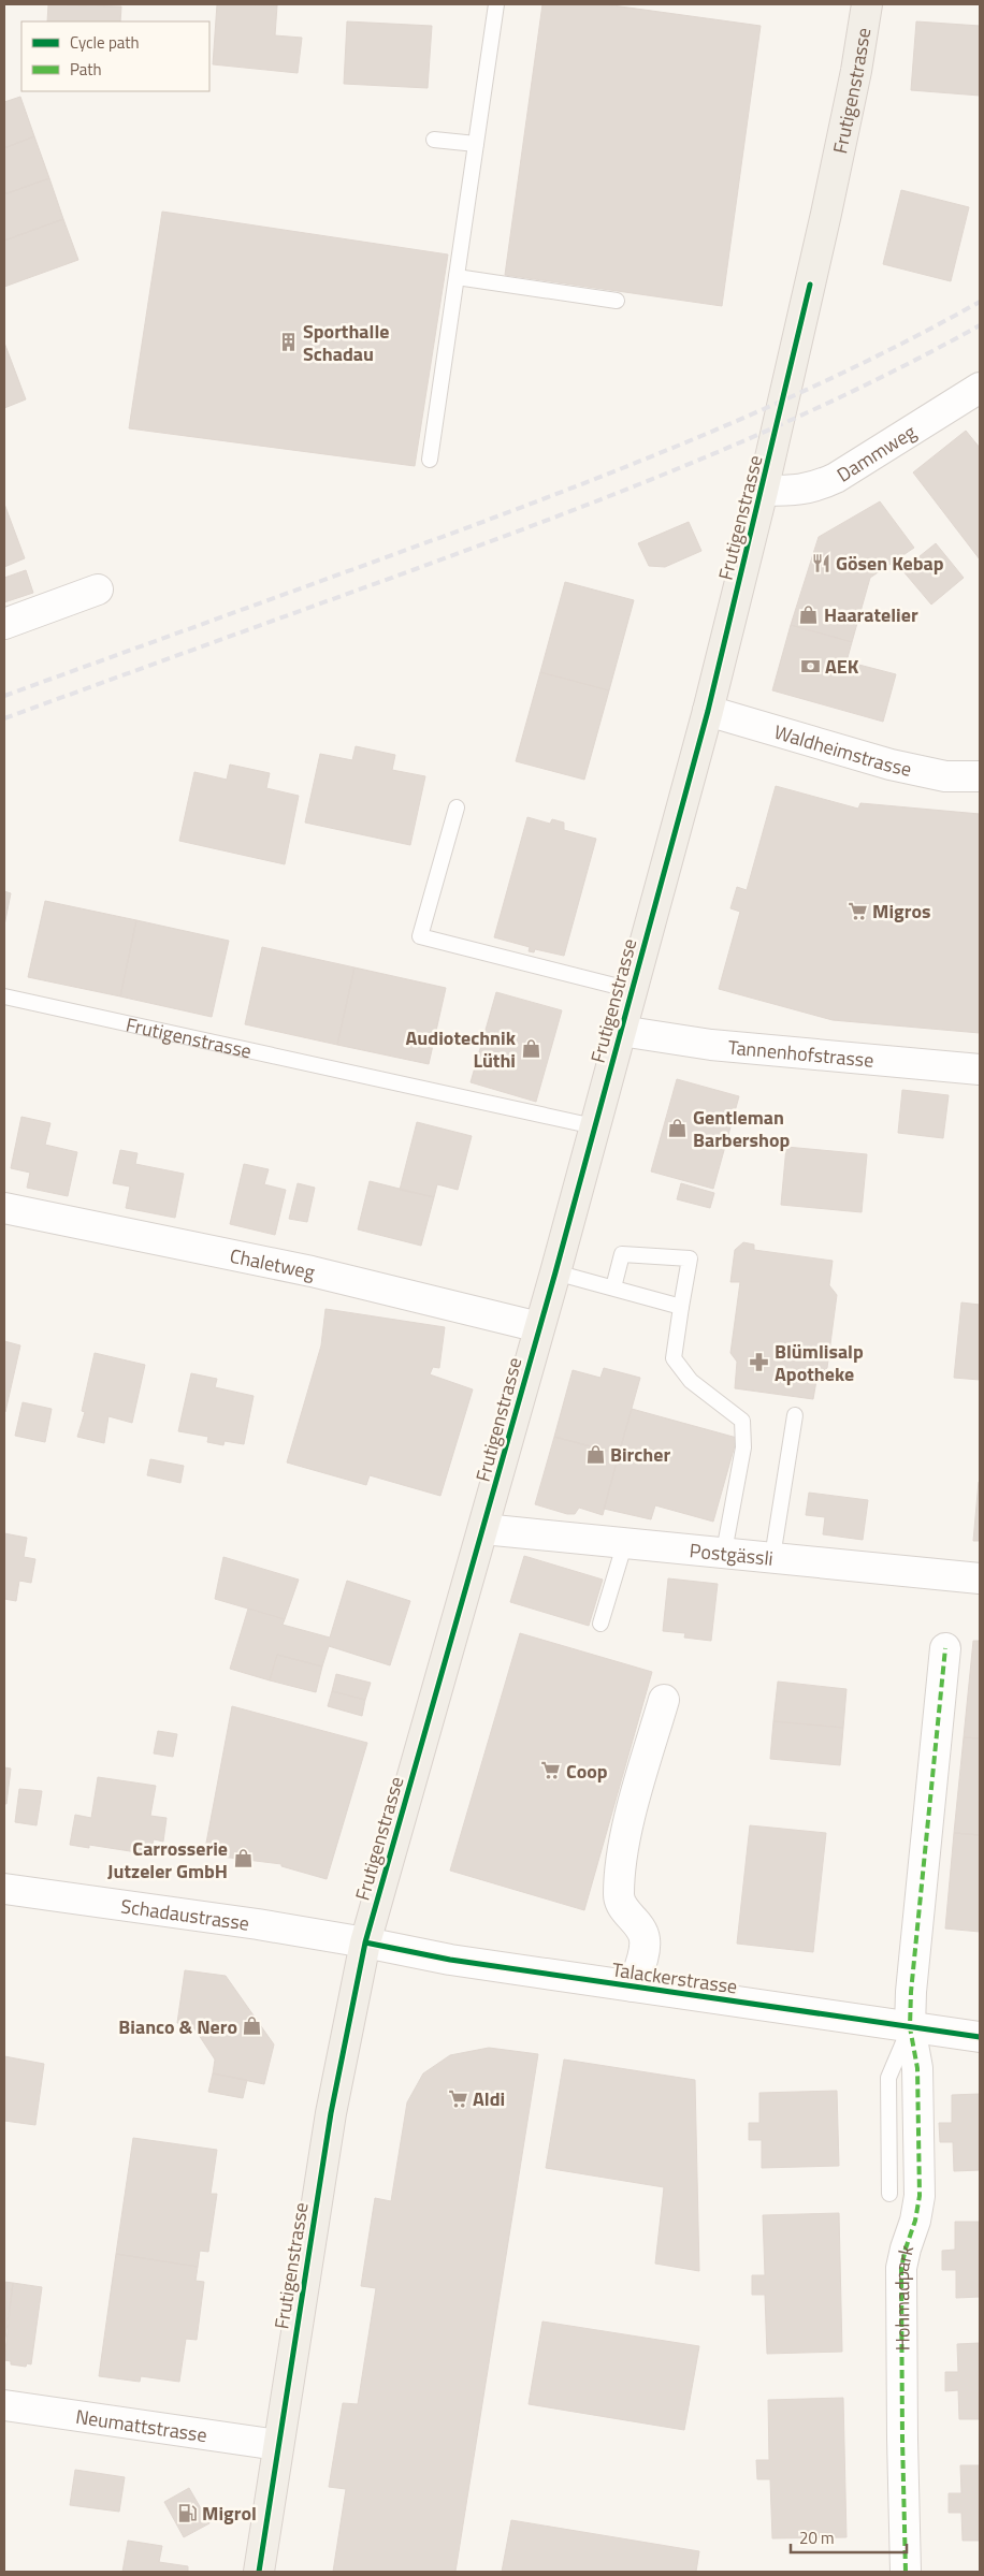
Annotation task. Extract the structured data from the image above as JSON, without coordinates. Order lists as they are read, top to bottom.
{
  "streets": {
    "main road": ["Frutigenstrasse"],
    "street": [
      "Dammweg",
      "Waldheimstrasse",
      "Tannenhofstrasse",
      "Chaletweg",
      "Postgässli",
      "Schadaustrasse",
      "Talackerstrasse",
      "Hohmadpark",
      "Neumattstrasse"
    ]
  },
  "crossings": [
    ["Frutigenstrasse", "Dammweg"],
    ["Frutigenstrasse", "Waldheimstrasse"],
    ["Frutigenstrasse", "Tannenhofstrasse"],
    ["Frutigenstrasse", "Chaletweg"],
    ["Frutigenstrasse", "Postgässli"],
    ["Frutigenstrasse", "Schadaustrasse"],
    ["Frutigenstrasse", "Talackerstrasse"],
    ["Frutigenstrasse", "Neumattstrasse"],
    ["Schadaustrasse", "Talackerstrasse"],
    ["Talackerstrasse", "Hohmadpark"]
  ],
  "places": {
    "building": ["Sporthalle Schadau"],
    "restaurant": ["Gösen Kebap"],
    "shop": [
      "Haaratelier",
      "Audiotechnik Lüthi",
      "Gentleman Barbershop",
      "Bircher",
      "Carrosserie Jutzeler GmbH",
      "Bianco & Nero"
    ],
    "bank": ["AEK"],
    "supermarket": ["Migros", "Coop", "Aldi"],
    "pharmacy": ["Blümlisalp Apotheke"],
    "fuel station": ["Migrol"]
  },
  "legend": ["Cycle path", "Path"],
  "scale_bar": "20 m"
}
